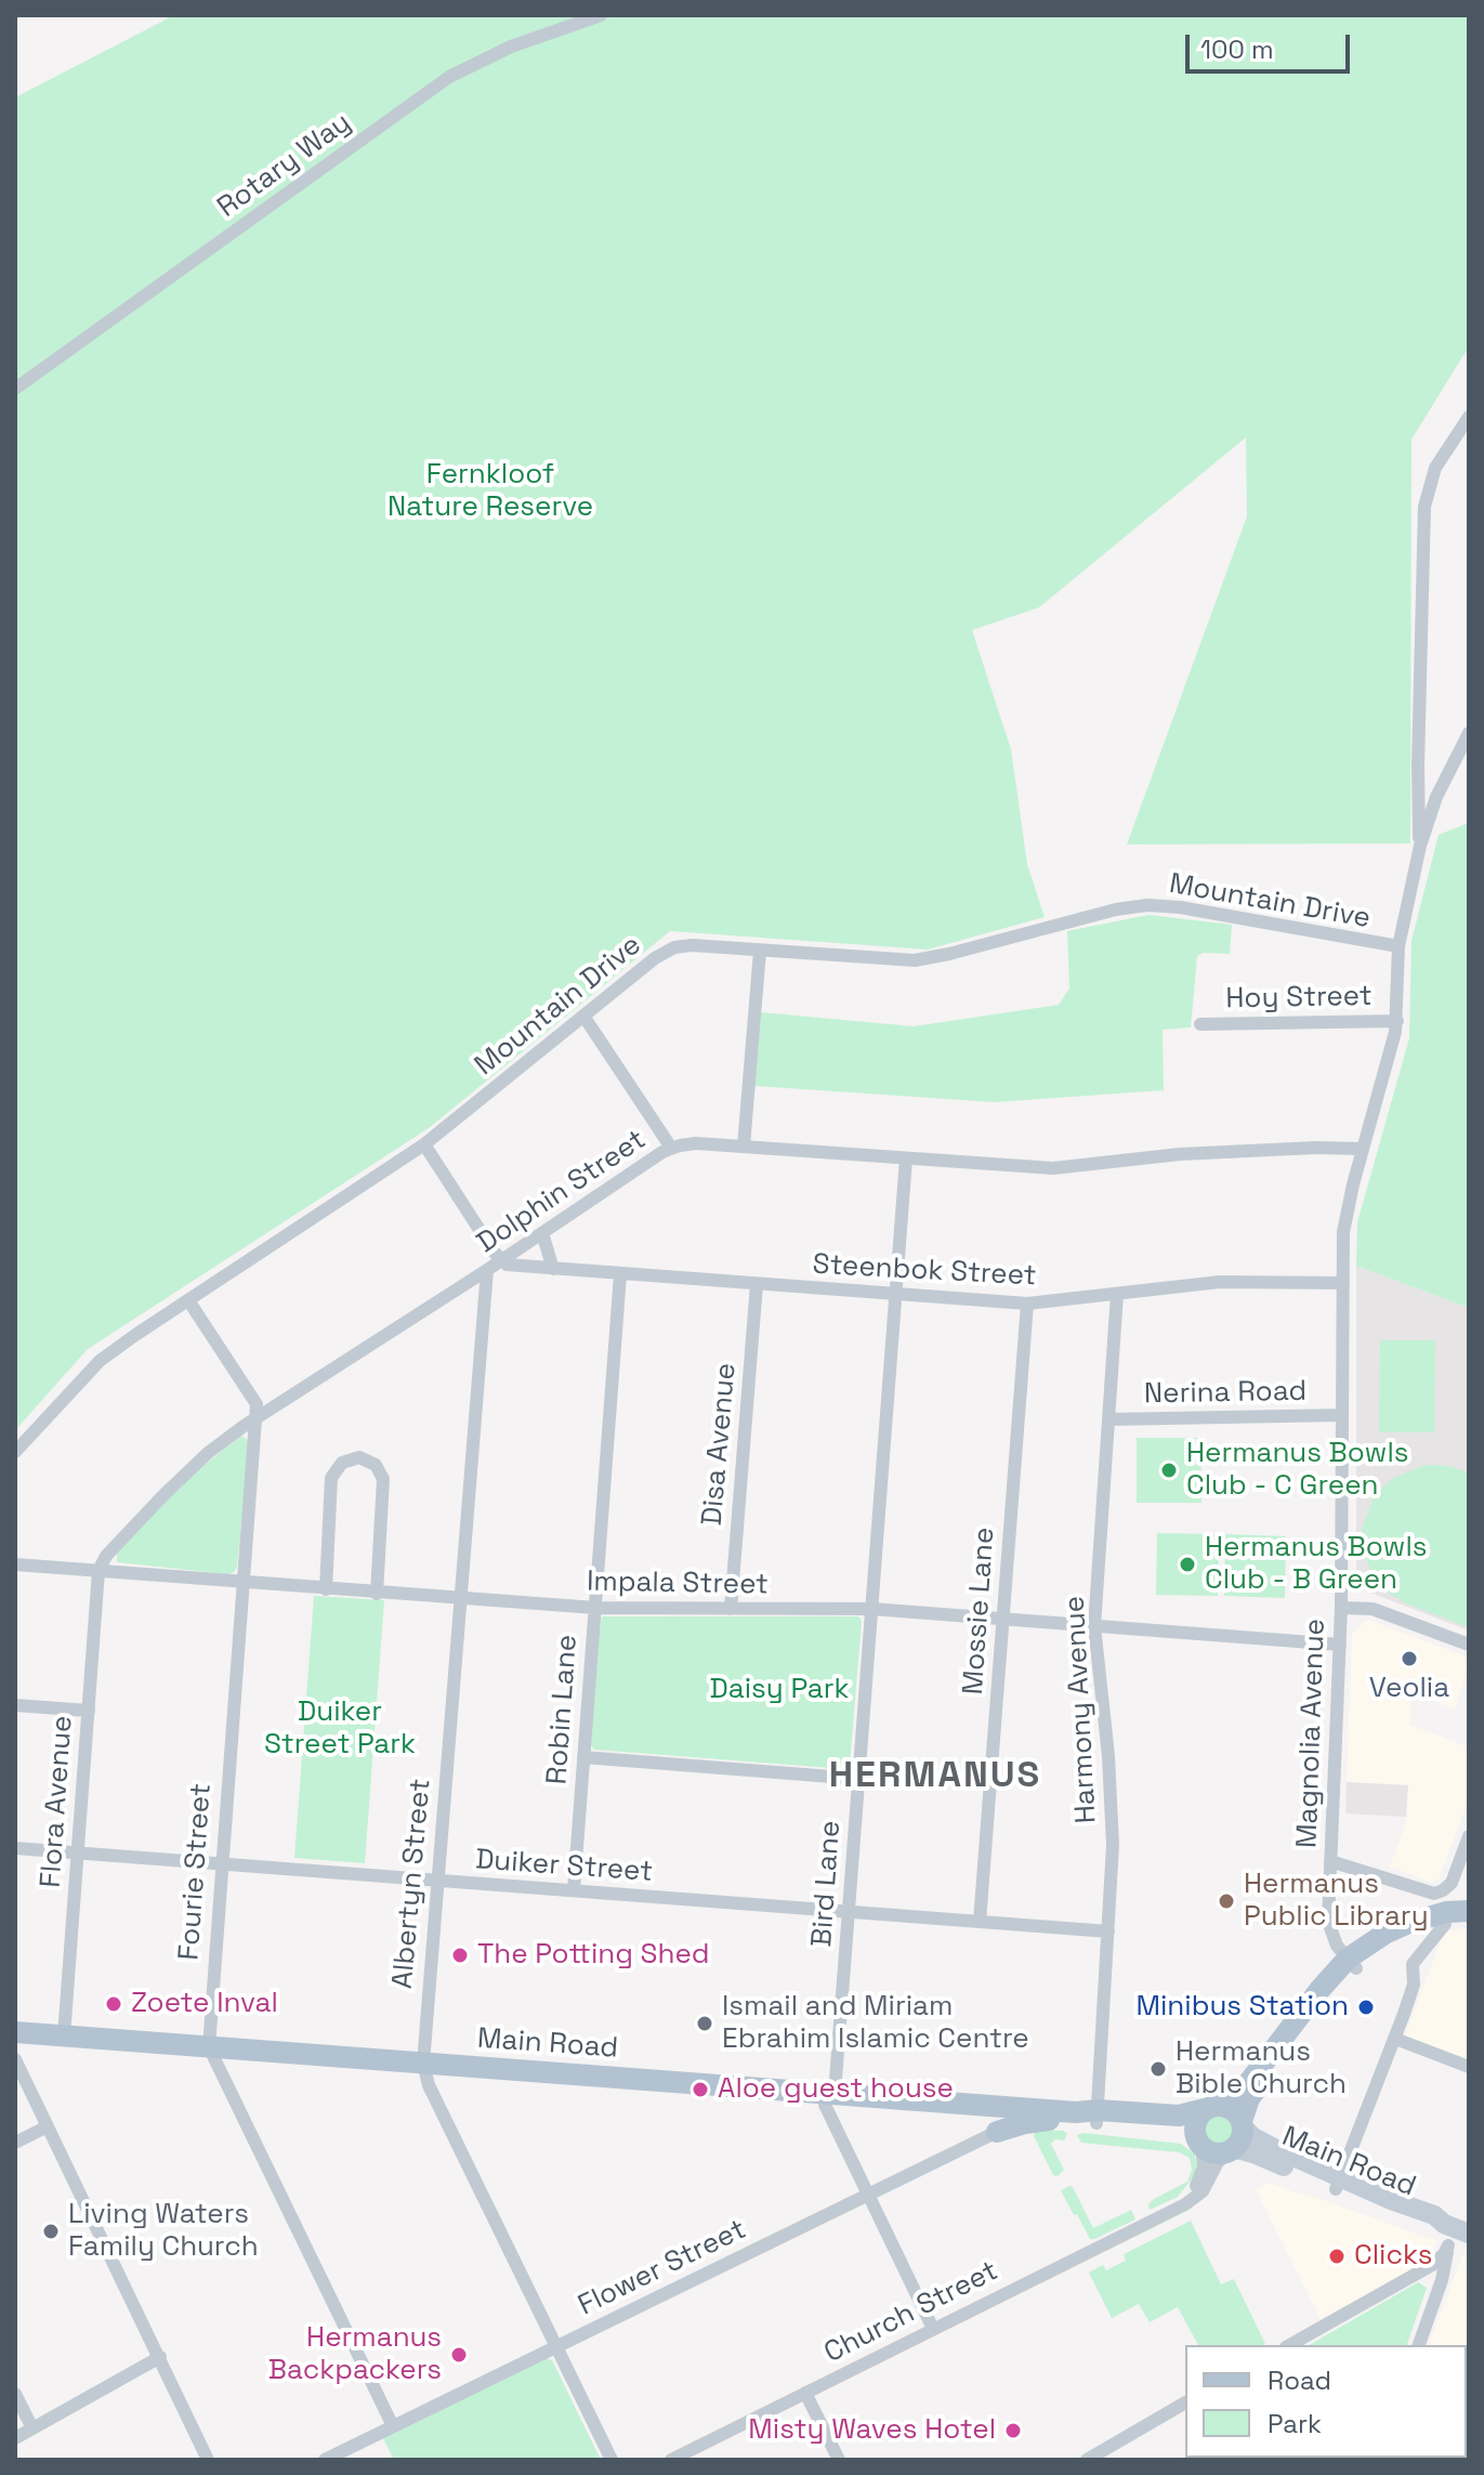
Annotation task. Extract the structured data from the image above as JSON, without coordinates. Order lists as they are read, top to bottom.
{
  "streets": {
    "main road": ["Main Road"],
    "street": [
      "Rotary Way",
      "Mountain Drive",
      "Hoy Street",
      "Dolphin Street",
      "Steenbok Street",
      "Nerina Road",
      "Disa Avenue",
      "Impala Street",
      "Mossie Lane",
      "Robin Lane",
      "Harmony Avenue",
      "Magnolia Avenue",
      "Flora Avenue",
      "Duiker Street",
      "Fourie Street",
      "Albertyn Street",
      "Bird Lane",
      "Flower Street",
      "Church Street"
    ]
  },
  "crossings": [
    ["Mountain Drive", "Magnolia Avenue"],
    ["Mountain Drive", "Fourie Street"],
    ["Hoy Street", "Magnolia Avenue"],
    ["Dolphin Street", "Steenbok Street"],
    ["Dolphin Street", "Impala Street"],
    ["Dolphin Street", "Magnolia Avenue"],
    ["Dolphin Street", "Flora Avenue"],
    ["Dolphin Street", "Fourie Street"],
    ["Dolphin Street", "Albertyn Street"],
    ["Dolphin Street", "Bird Lane"],
    ["Steenbok Street", "Disa Avenue"],
    ["Steenbok Street", "Mossie Lane"],
    ["Steenbok Street", "Robin Lane"],
    ["Steenbok Street", "Harmony Avenue"],
    ["Steenbok Street", "Magnolia Avenue"],
    ["Steenbok Street", "Bird Lane"],
    ["Nerina Road", "Harmony Avenue"],
    ["Nerina Road", "Magnolia Avenue"],
    ["Disa Avenue", "Impala Street"],
    ["Impala Street", "Mossie Lane"],
    ["Impala Street", "Robin Lane"],
    ["Impala Street", "Harmony Avenue"],
    ["Impala Street", "Magnolia Avenue"],
    ["Impala Street", "Flora Avenue"],
    ["Impala Street", "Fourie Street"],
    ["Impala Street", "Albertyn Street"],
    ["Impala Street", "Bird Lane"],
    ["Mossie Lane", "Duiker Street"],
    ["Robin Lane", "Duiker Street"],
    ["Harmony Avenue", "Duiker Street"],
    ["Harmony Avenue", "Main Road"],
    ["Flora Avenue", "Duiker Street"],
    ["Flora Avenue", "Main Road"],
    ["Duiker Street", "Fourie Street"],
    ["Duiker Street", "Albertyn Street"],
    ["Duiker Street", "Bird Lane"],
    ["Fourie Street", "Main Road"],
    ["Fourie Street", "Flower Street"],
    ["Albertyn Street", "Main Road"],
    ["Albertyn Street", "Flower Street"],
    ["Bird Lane", "Main Road"],
    ["Bird Lane", "Flower Street"],
    ["Bird Lane", "Church Street"],
    ["Main Road", "Church Street"]
  ],
  "districts": ["HERMANUS"],
  "parks": ["Fernkloof Nature Reserve", "Daisy Park", "Duiker Street Park"],
  "places": [
    "Hermanus Bowls Club - C Green",
    "Hermanus Bowls Club - B Green",
    "Veolia",
    "Hermanus Public Library",
    "The Potting Shed",
    "Zoete Inval",
    "Minibus Station",
    "Ismail and Miriam Ebrahim Islamic Centre",
    "Hermanus Bible Church",
    "Aloe guest house",
    "Living Waters Family Church",
    "Clicks",
    "Hermanus Backpackers",
    "Misty Waves Hotel"
  ],
  "legend": ["Road", "Park"],
  "scale_bar": "100 m"
}
